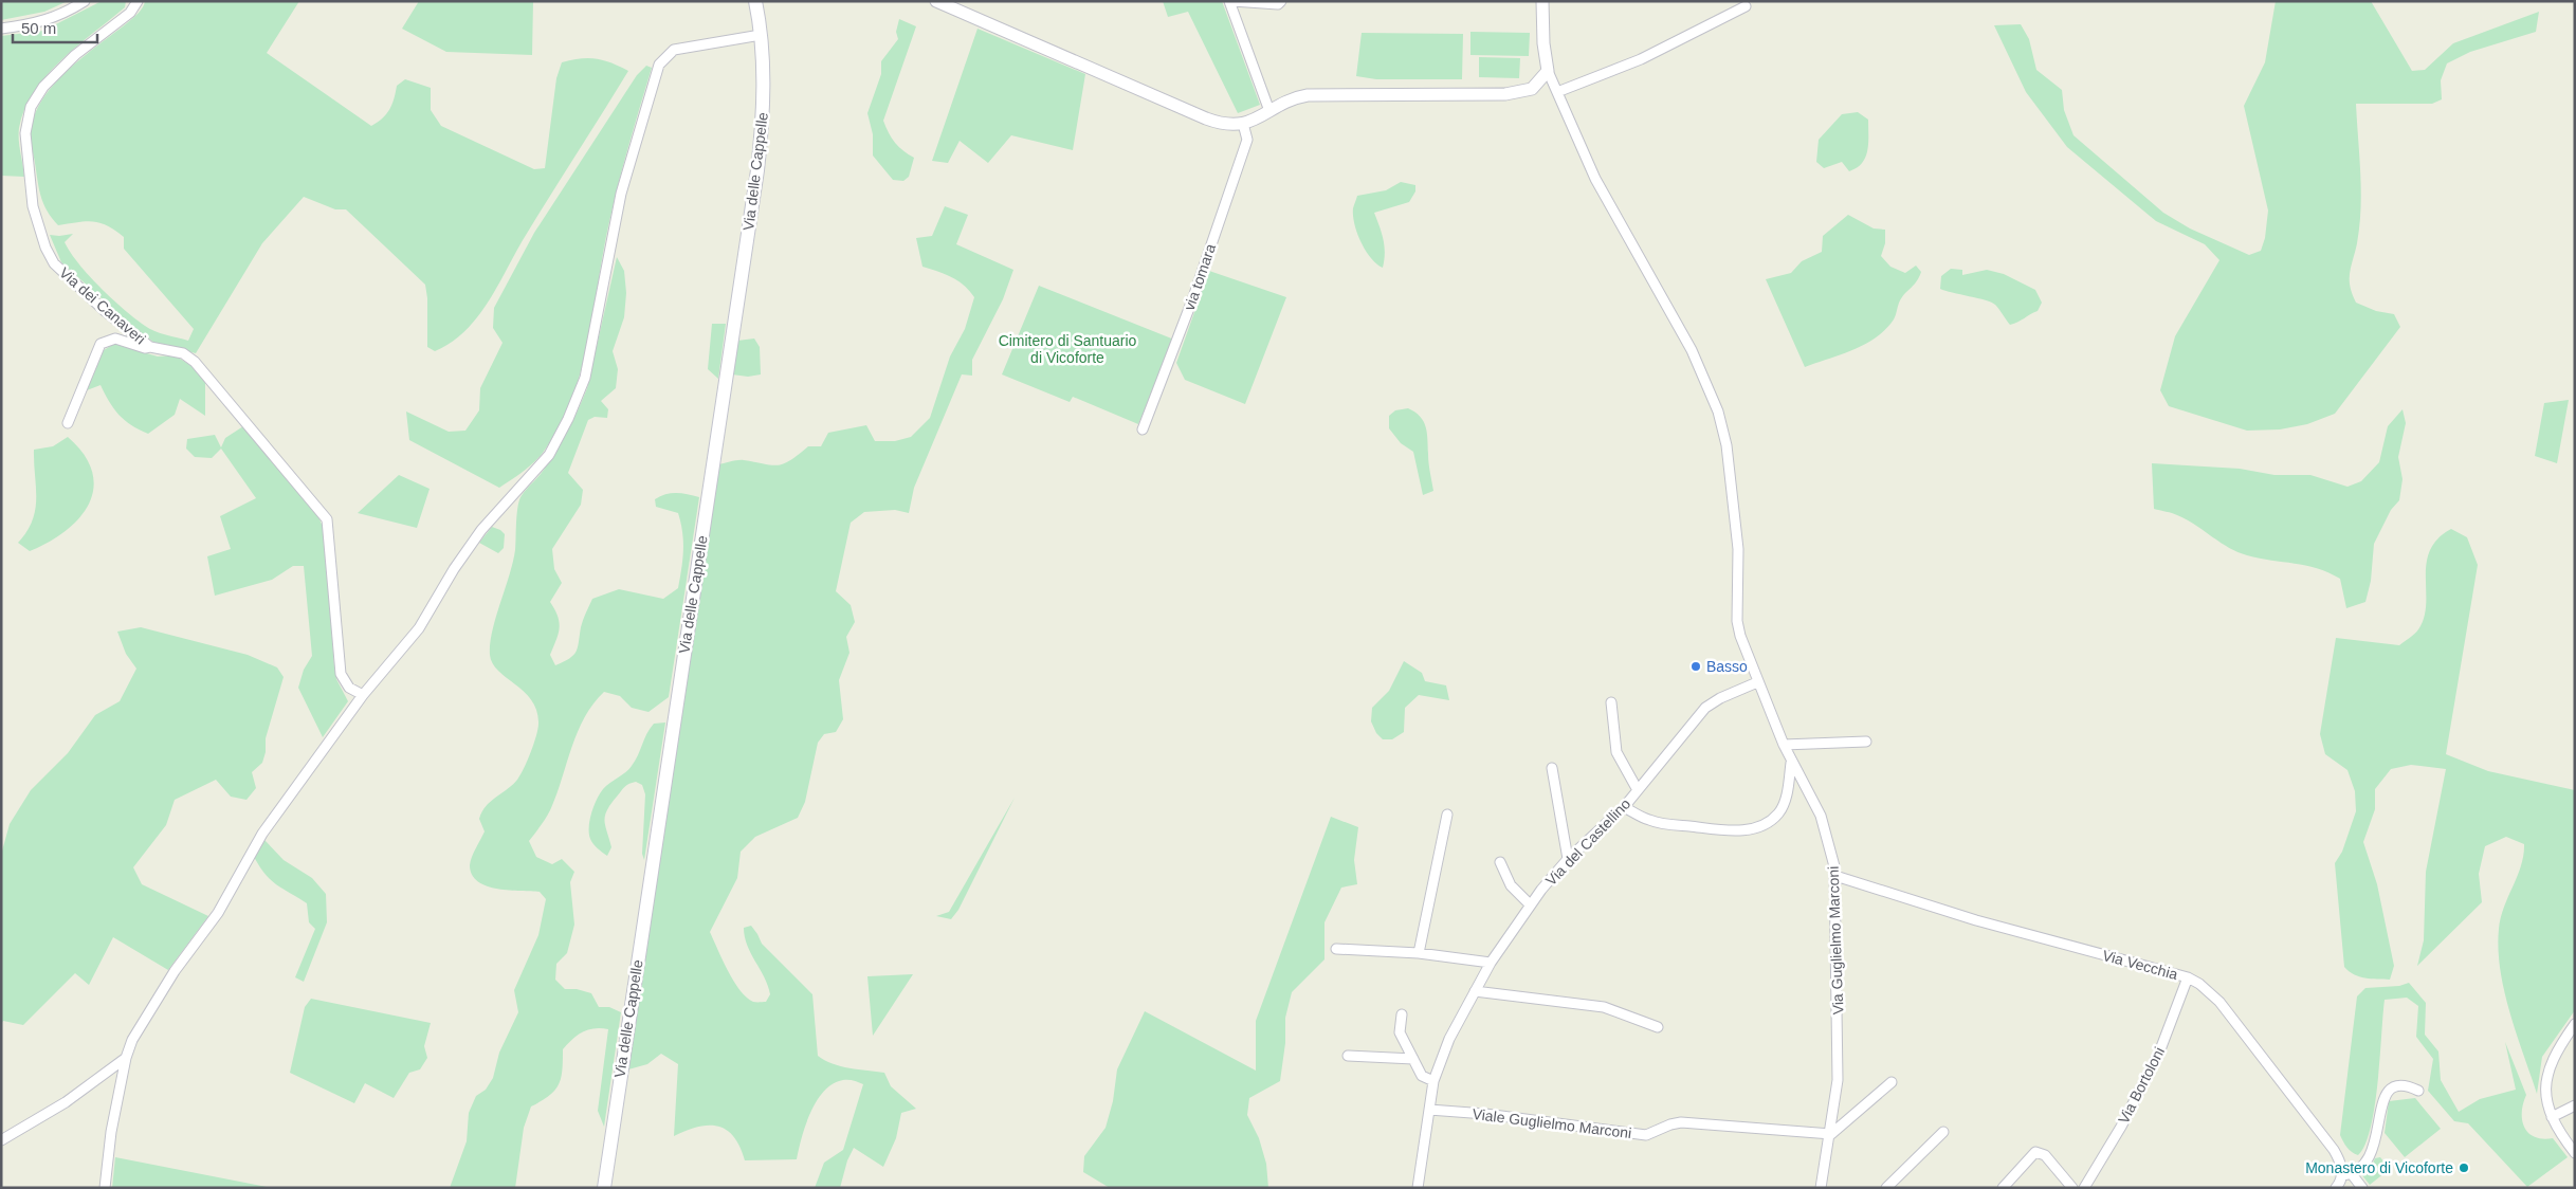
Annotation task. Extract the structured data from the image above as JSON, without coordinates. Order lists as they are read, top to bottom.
{
  "streets": {
    "main road": ["Via delle Cappelle"],
    "street": [
      "via tomara",
      "Via dei Canaveri",
      "Via del Castellino",
      "Via Guglielmo Marconi",
      "Via Vecchia",
      "Via Bortoloni",
      "Viale Guglielmo Marconi"
    ]
  },
  "crossings": [
    ["Via del Castellino", "Via Guglielmo Marconi"],
    ["Via del Castellino", "Viale Guglielmo Marconi"],
    ["Via Guglielmo Marconi", "Via Vecchia"],
    ["Via Guglielmo Marconi", "Viale Guglielmo Marconi"],
    ["Via Vecchia", "Via Bortoloni"]
  ],
  "parks": ["Cimitero di Santuario di Vicoforte"],
  "places": ["Basso", "Monastero di Vicoforte"],
  "scale_bar": "50 m"
}
